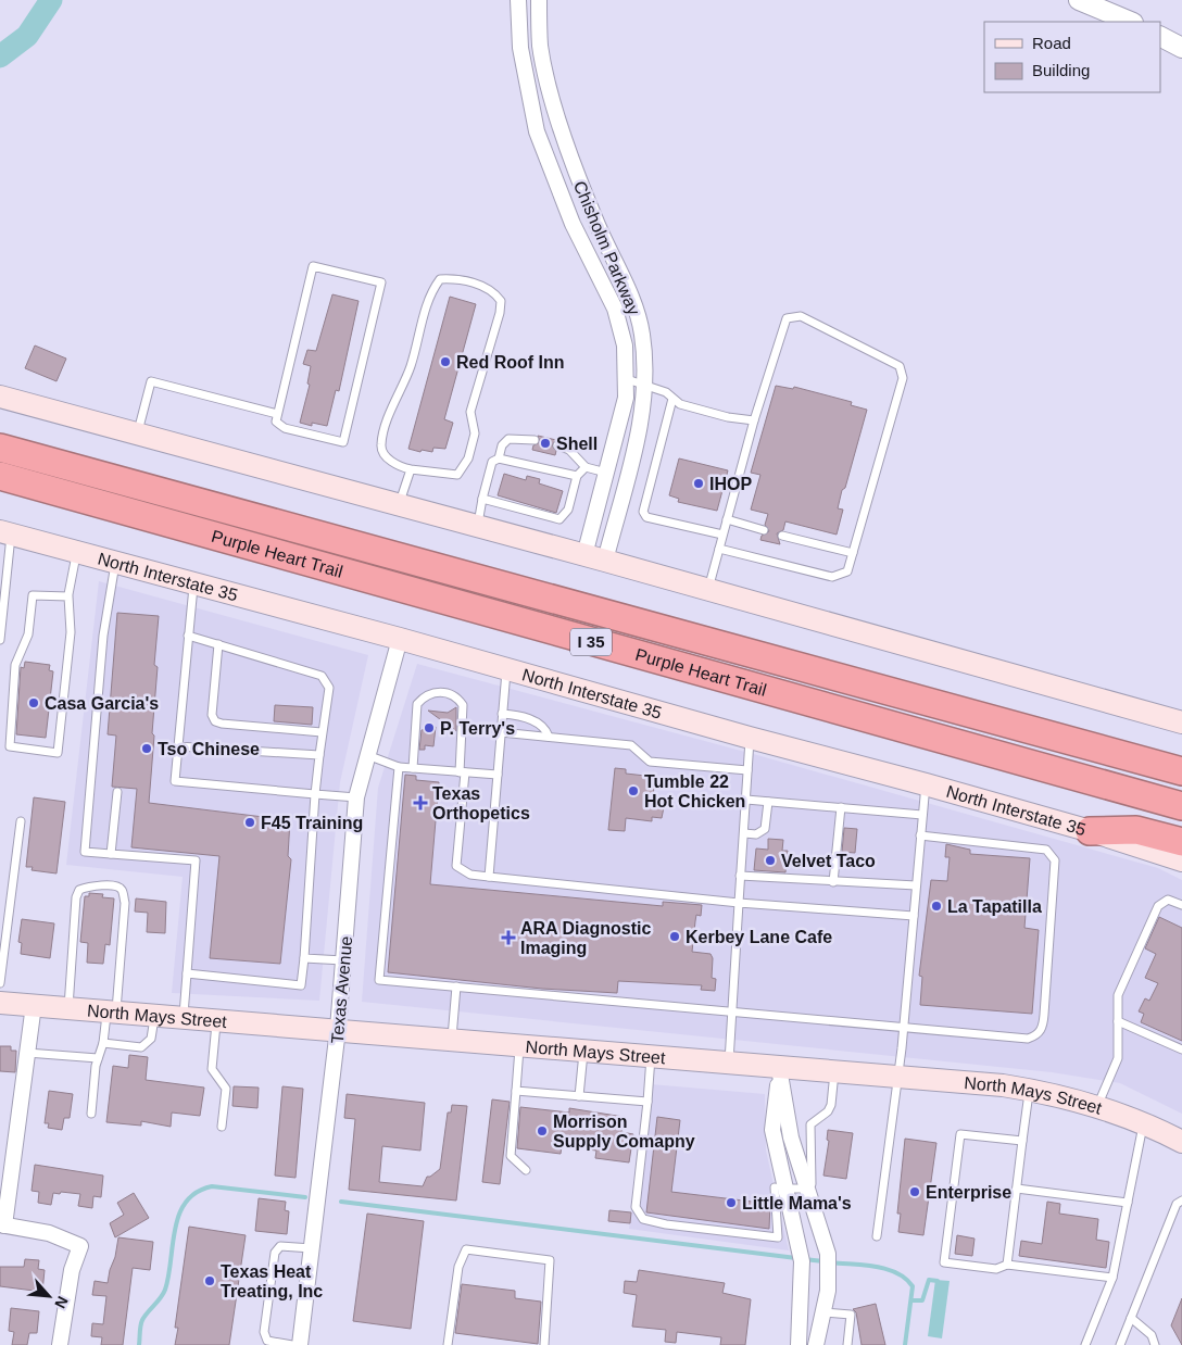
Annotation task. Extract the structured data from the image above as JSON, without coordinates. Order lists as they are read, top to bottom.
{
  "streets": {
    "highway": ["Purple Heart Trail", "I 35"],
    "main road": ["North Interstate 35", "North Mays Street"],
    "street": ["Chisholm Parkway", "Texas Avenue"]
  },
  "crossings": [
    ["North Interstate 35", "Texas Avenue"],
    ["Texas Avenue", "North Mays Street"]
  ],
  "places": {
    "other": [
      "Red Roof Inn",
      "Shell",
      "IHOP",
      "Casa Garcia's",
      "P. Terry's",
      "Tso Chinese",
      "Tumble 22 Hot Chicken",
      "F45 Training",
      "Velvet Taco",
      "La Tapatilla",
      "Kerbey Lane Cafe",
      "Morrison Supply Comapny",
      "Enterprise",
      "Little Mama's",
      "Texas Heat Treating, Inc"
    ],
    "health": ["Texas Orthopetics", "ARA Diagnostic Imaging"]
  },
  "legend": ["Road", "Building"],
  "north": "bottom right"
}
